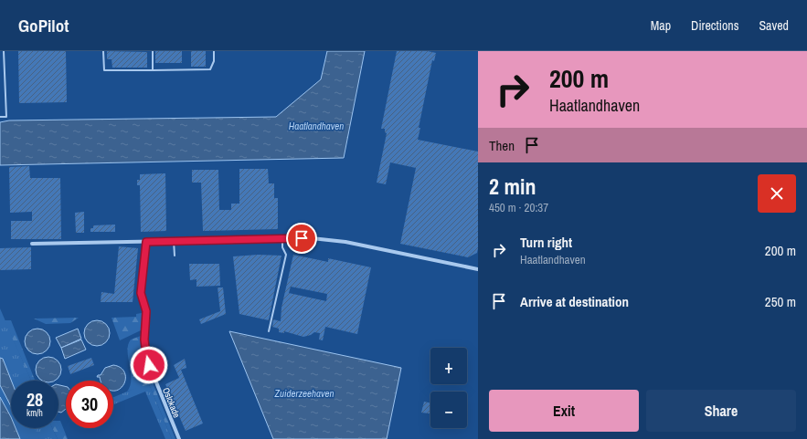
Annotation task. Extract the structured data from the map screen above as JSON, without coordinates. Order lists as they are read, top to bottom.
{
  "streets": {
    "street": ["Oslokade"]
  },
  "water": ["Haatlandhaven", "Zuiderzeehaven"],
  "page": {
    "header": "GoPilot",
    "nav": ["Map", "Directions", "Saved"],
    "turn": ["200 m", "Haatlandhaven"],
    "then": "Then",
    "heading": ["2 min", "450 m · 20:37"],
    "list": [
      {
        "name": "Turn right",
        "note": "Haatlandhaven",
        "value": "200 m"
      },
      {
        "name": "Arrive at destination",
        "value": "250 m"
      }
    ],
    "map_buttons": ["+", "−"],
    "speed": "28 km/h",
    "limit": "30",
    "buttons": ["Exit", "Share"]
  }
}
